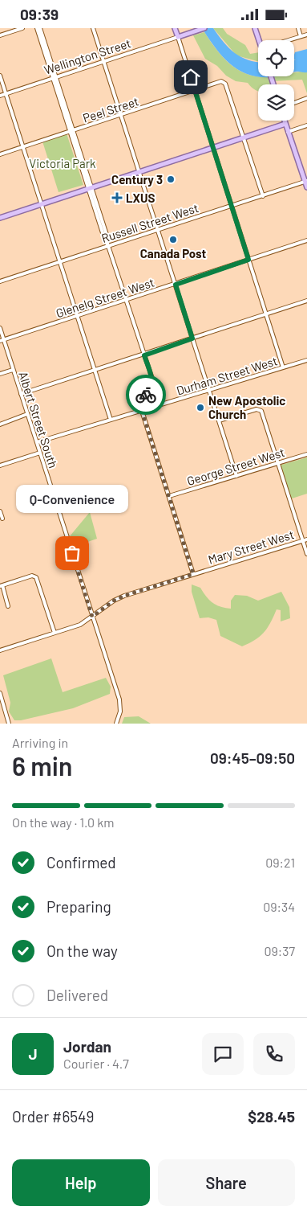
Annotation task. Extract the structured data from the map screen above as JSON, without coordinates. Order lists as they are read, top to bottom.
{
  "streets": {
    "main road": ["Wellington Street"],
    "street": [
      "Peel Street",
      "Russell Street West",
      "Glenelg Street West",
      "Durham Street West",
      "Albert Street South",
      "George Street West",
      "Mary Street West"
    ]
  },
  "crossings": [
    ["Glenelg Street West", "Albert Street South"],
    ["Durham Street West", "Albert Street South"],
    ["Albert Street South", "Mary Street West"]
  ],
  "parks": ["Victoria Park"],
  "places": {
    "other": [
      "Century 3",
      "Canada Post",
      "New Apostolic Church",
      "Q-Convenience"
    ],
    "health": ["LXUS"]
  },
  "page": {
    "status": "09:39",
    "bubble": "Q-Convenience",
    "heading": ["6 min", "Arriving in", "09:45–09:50"],
    "panel": [
      "Jordan",
      "Courier · 4.7",
      "Order #6549",
      "$28.45"
    ],
    "bar": "On the way · 1.0 km",
    "list": [
      ["Confirmed", "09:21"],
      ["Preparing", "09:34"],
      ["On the way", "09:37"],
      "Delivered"
    ],
    "round": "J",
    "buttons": ["Help", "Share"]
  }
}
